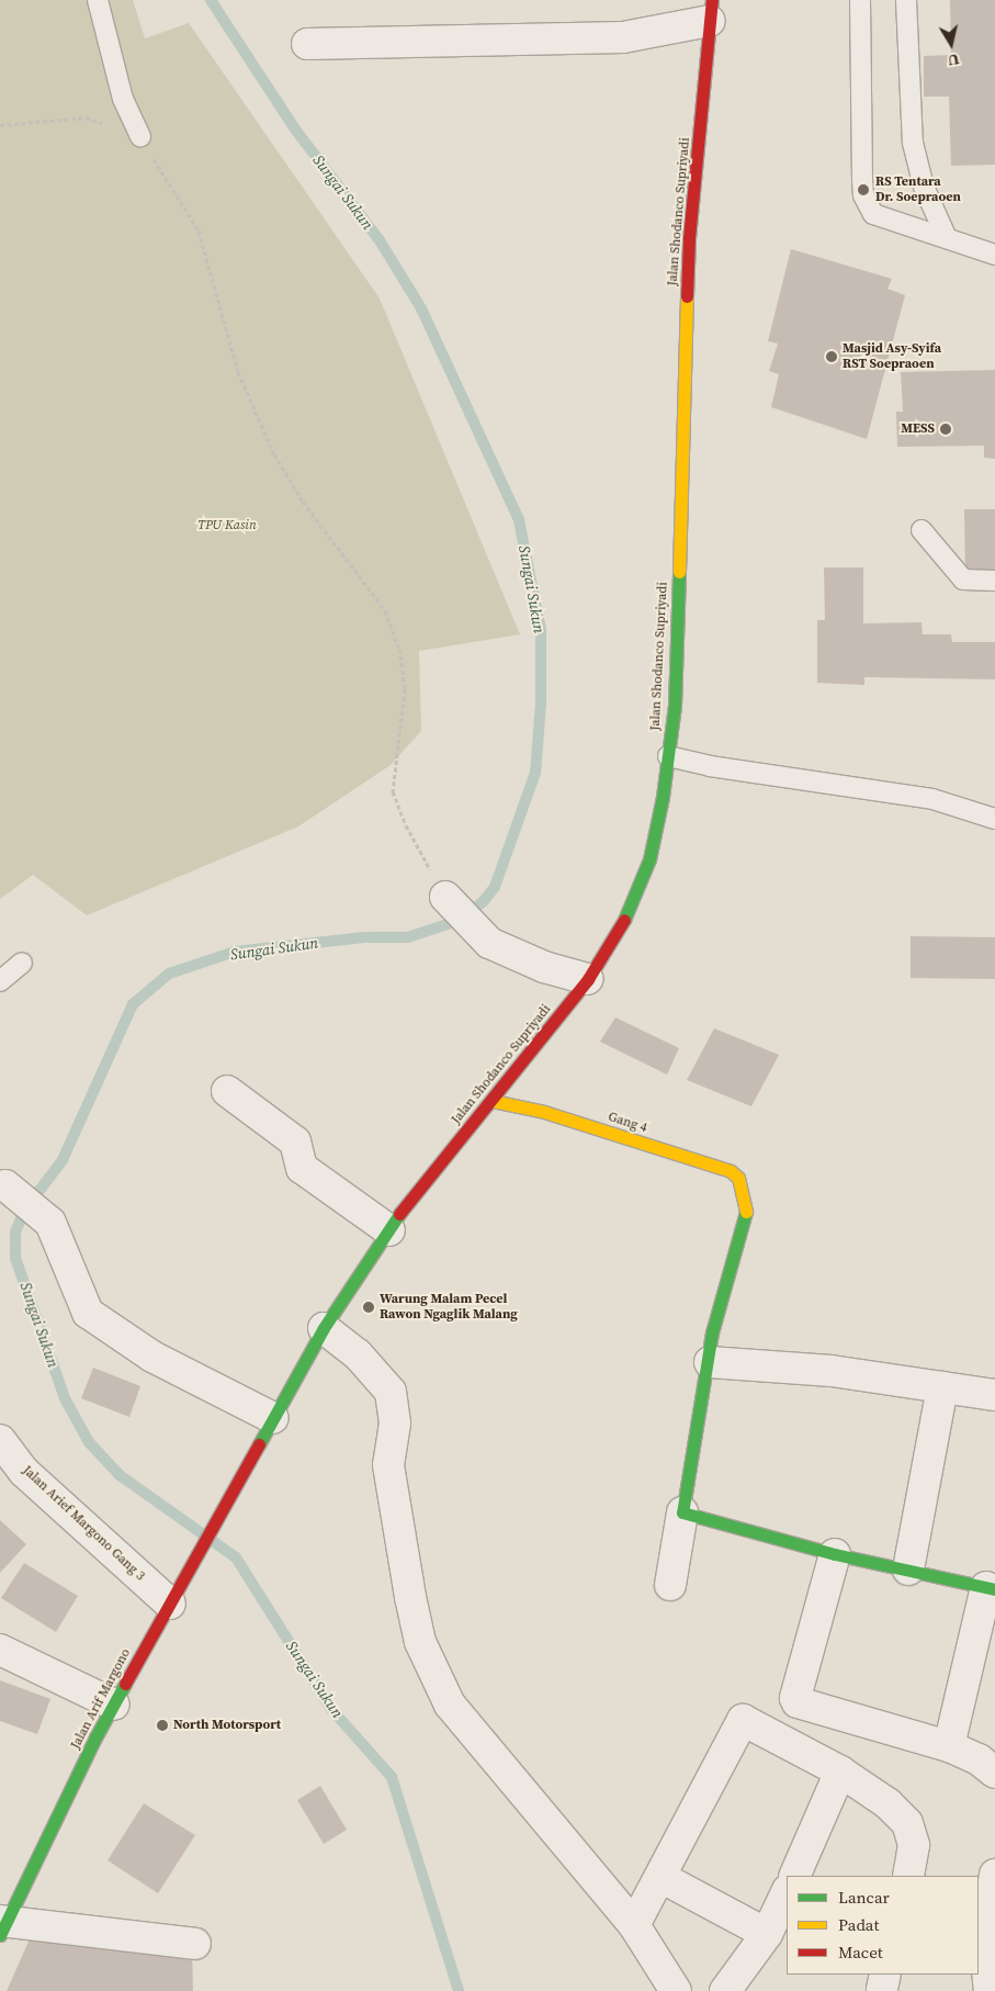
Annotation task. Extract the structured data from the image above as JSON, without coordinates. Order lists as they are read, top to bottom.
{
  "streets": {
    "main road": ["Jalan Shodanco Supriyadi", "Gang 4", "Jalan Arif Margono"],
    "street": ["Jalan Arief Margono Gang 3"]
  },
  "crossings": [
    ["Jalan Shodanco Supriyadi", "Gang 4"],
    ["Jalan Shodanco Supriyadi", "Jalan Arif Margono"],
    ["Jalan Arief Margono Gang 3", "Jalan Arif Margono"]
  ],
  "water": ["Sungai Sukun"],
  "parks": ["TPU Kasin"],
  "places": [
    "RS Tentara Dr. Soepraoen",
    "Masjid Asy-Syifa RST Soepraoen",
    "MESS",
    "Warung Malam Pecel Rawon Ngaglik Malang",
    "North Motorsport"
  ],
  "legend": ["Lancar", "Padat", "Macet"],
  "north": "bottom"
}
